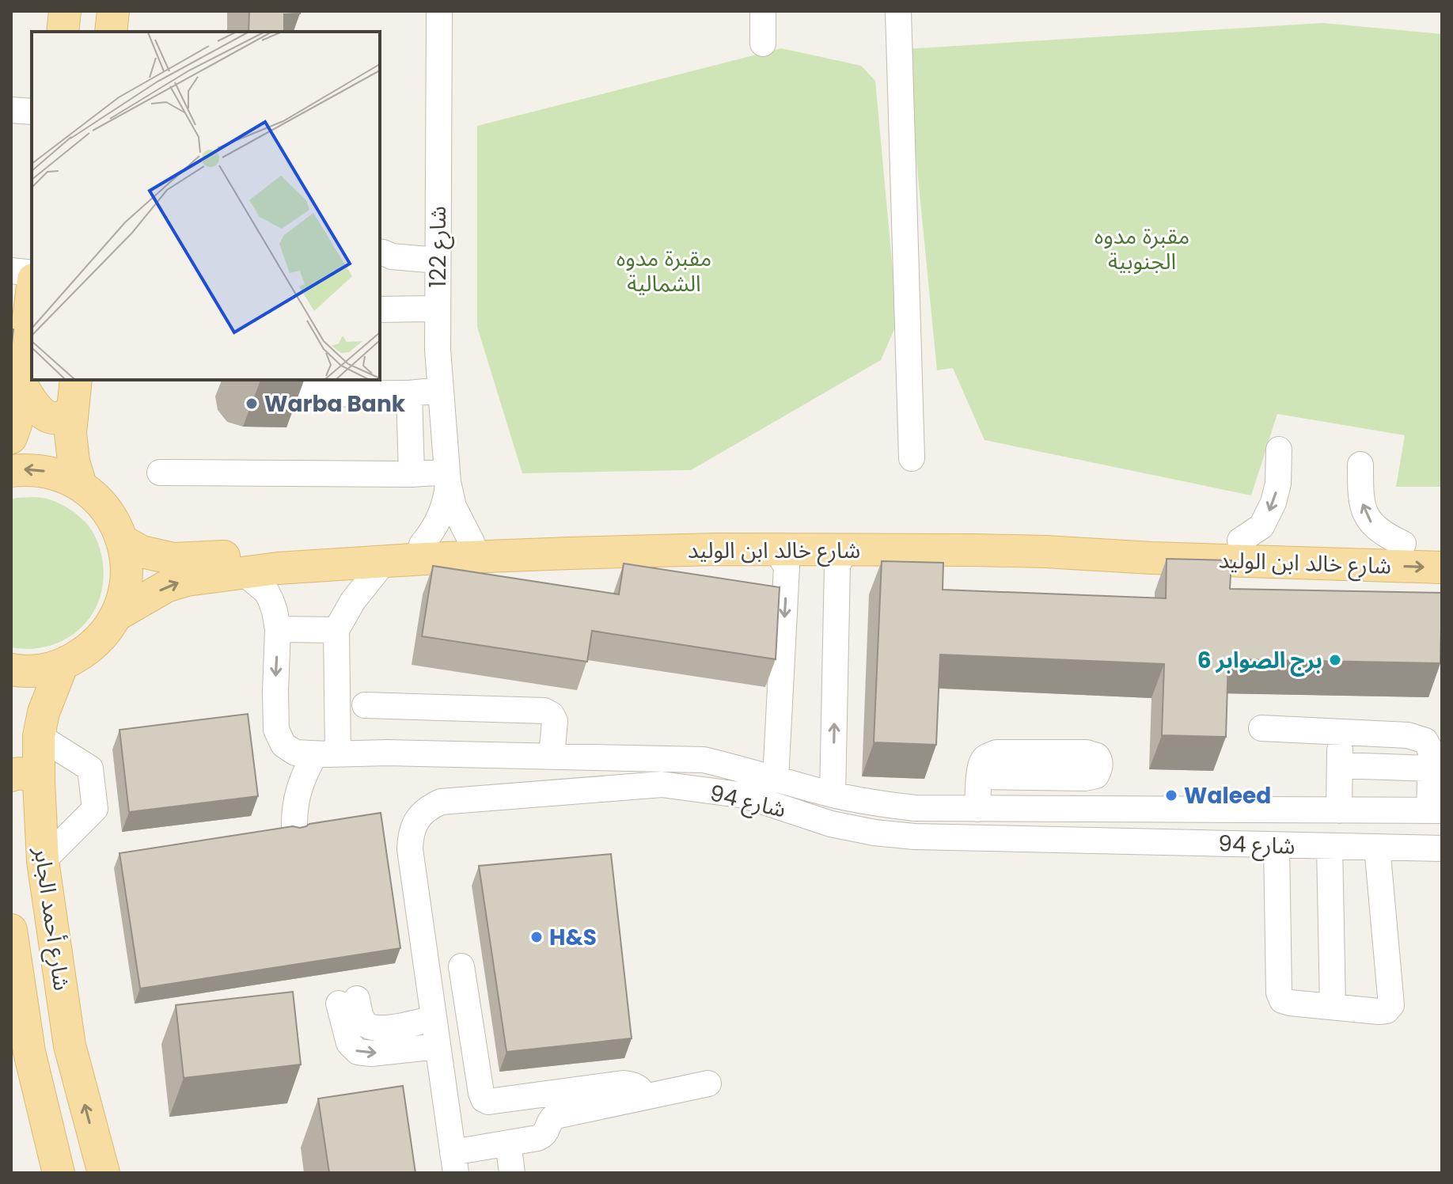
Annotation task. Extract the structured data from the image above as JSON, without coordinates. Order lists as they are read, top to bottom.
{
  "streets": {
    "main road": ["شارع خالد ابن الوليد", "شارع أحمد الجابر"],
    "street": ["شارع 122", "شارع 94"]
  },
  "crossings": [
    ["شارع 122", "شارع خالد ابن الوليد"]
  ],
  "parks": ["مقبرة مدوه الجنوبية", "مقبرة مدوه الشمالية"],
  "places": [
    "Warba Bank",
    "برج الصوابر 6",
    "Waleed",
    "H&S"
  ]
}
